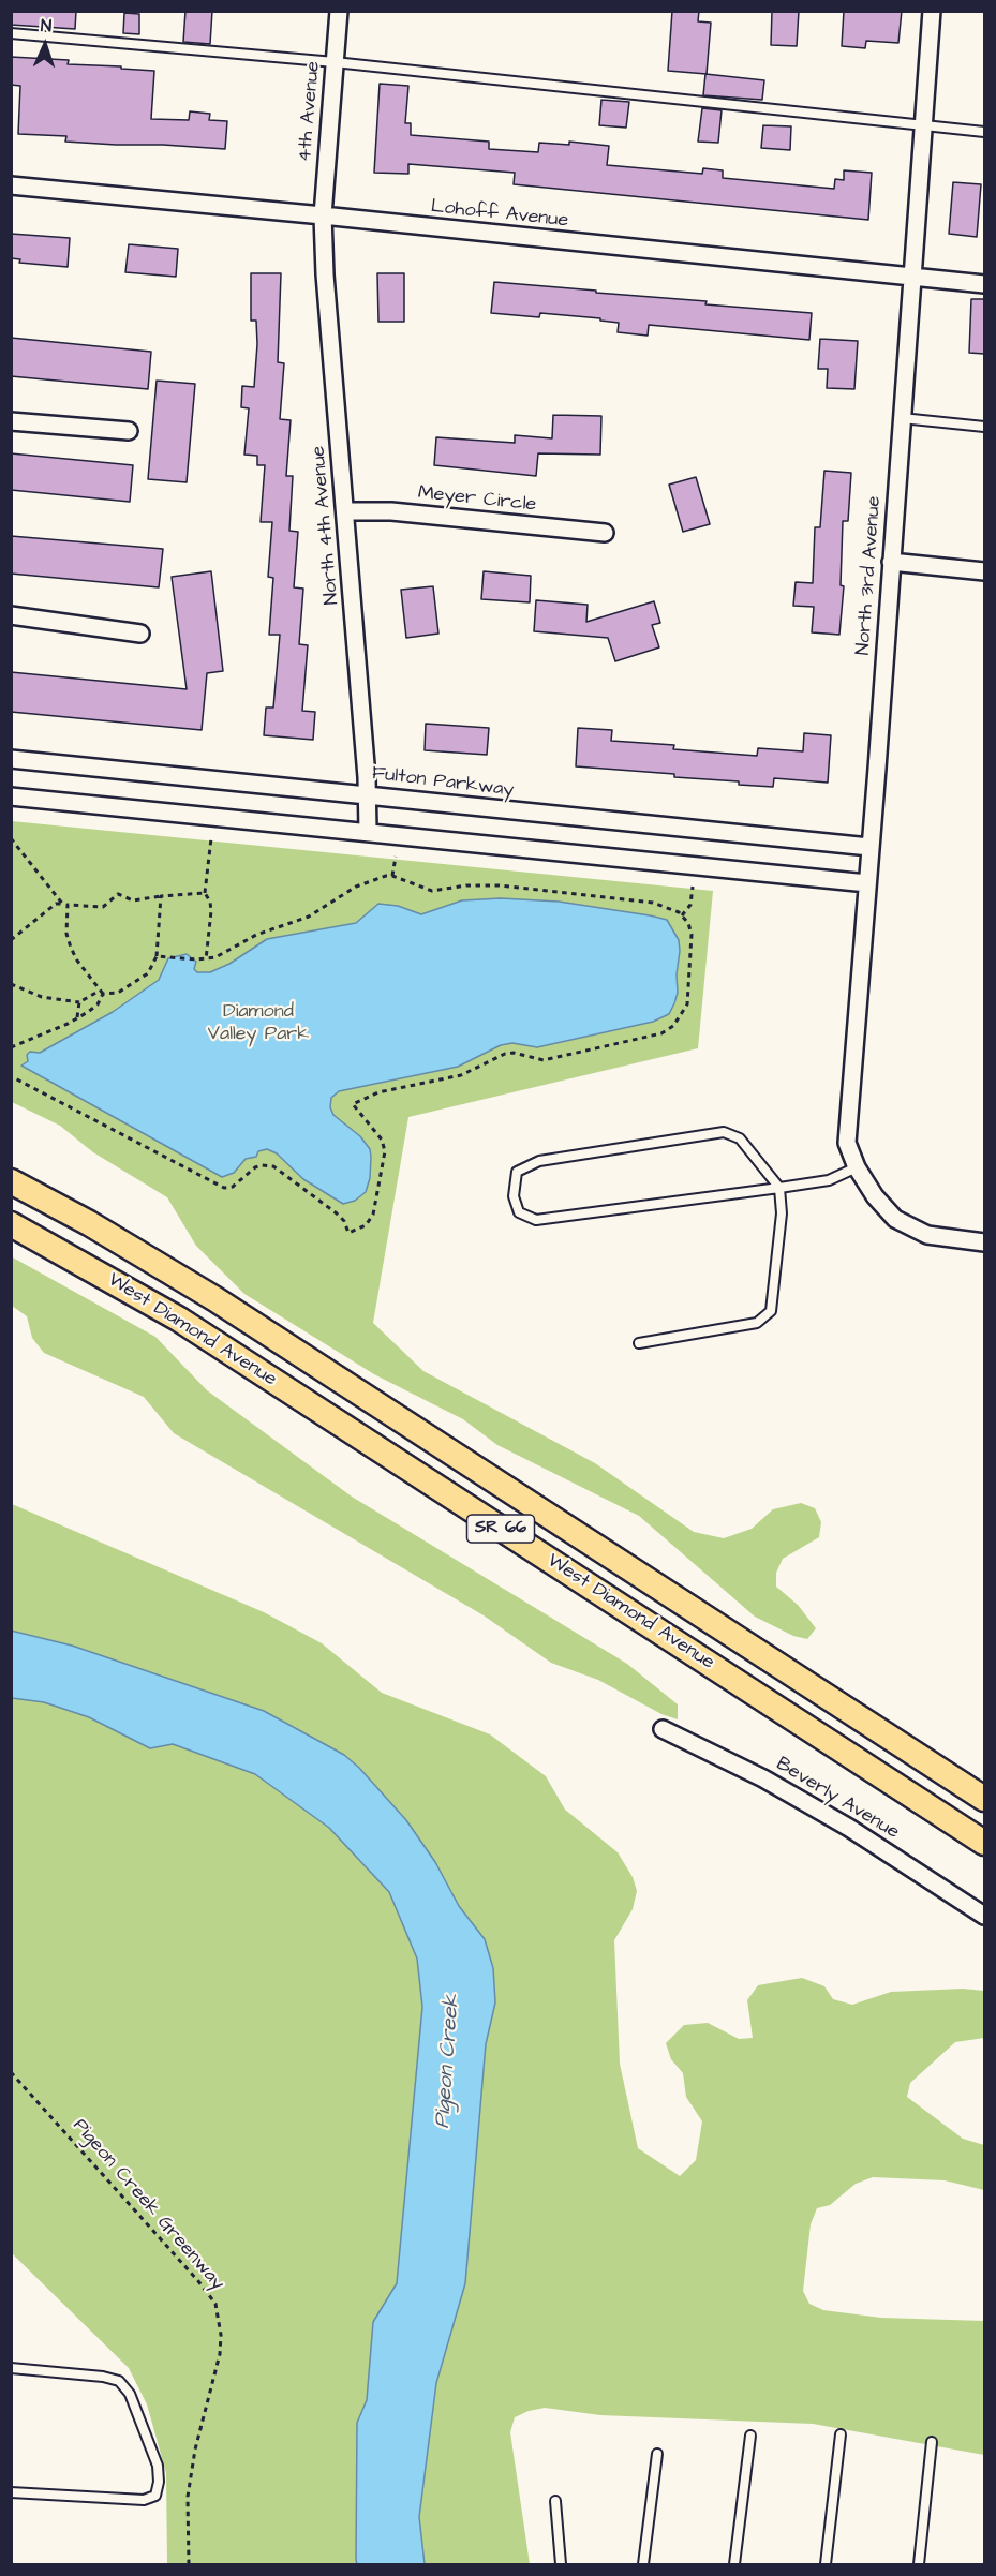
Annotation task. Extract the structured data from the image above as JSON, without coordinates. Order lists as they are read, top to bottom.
{
  "streets": {
    "main road": ["West Diamond Avenue", "SR 66"],
    "street": [
      "4th Avenue",
      "Lohoff Avenue",
      "Meyer Circle",
      "North 4th Avenue",
      "North 3rd Avenue",
      "Fulton Parkway",
      "Beverly Avenue"
    ],
    "path": ["Pigeon Creek Greenway"]
  },
  "crossings": [
    ["4th Avenue", "Lohoff Avenue"],
    ["4th Avenue", "North 4th Avenue"],
    ["Lohoff Avenue", "North 4th Avenue"],
    ["Lohoff Avenue", "North 3rd Avenue"],
    ["Meyer Circle", "North 4th Avenue"],
    ["North 4th Avenue", "Fulton Parkway"],
    ["North 3rd Avenue", "Fulton Parkway"]
  ],
  "water": ["Pigeon Creek"],
  "parks": ["Diamond Valley Park"],
  "north": "top"
}
